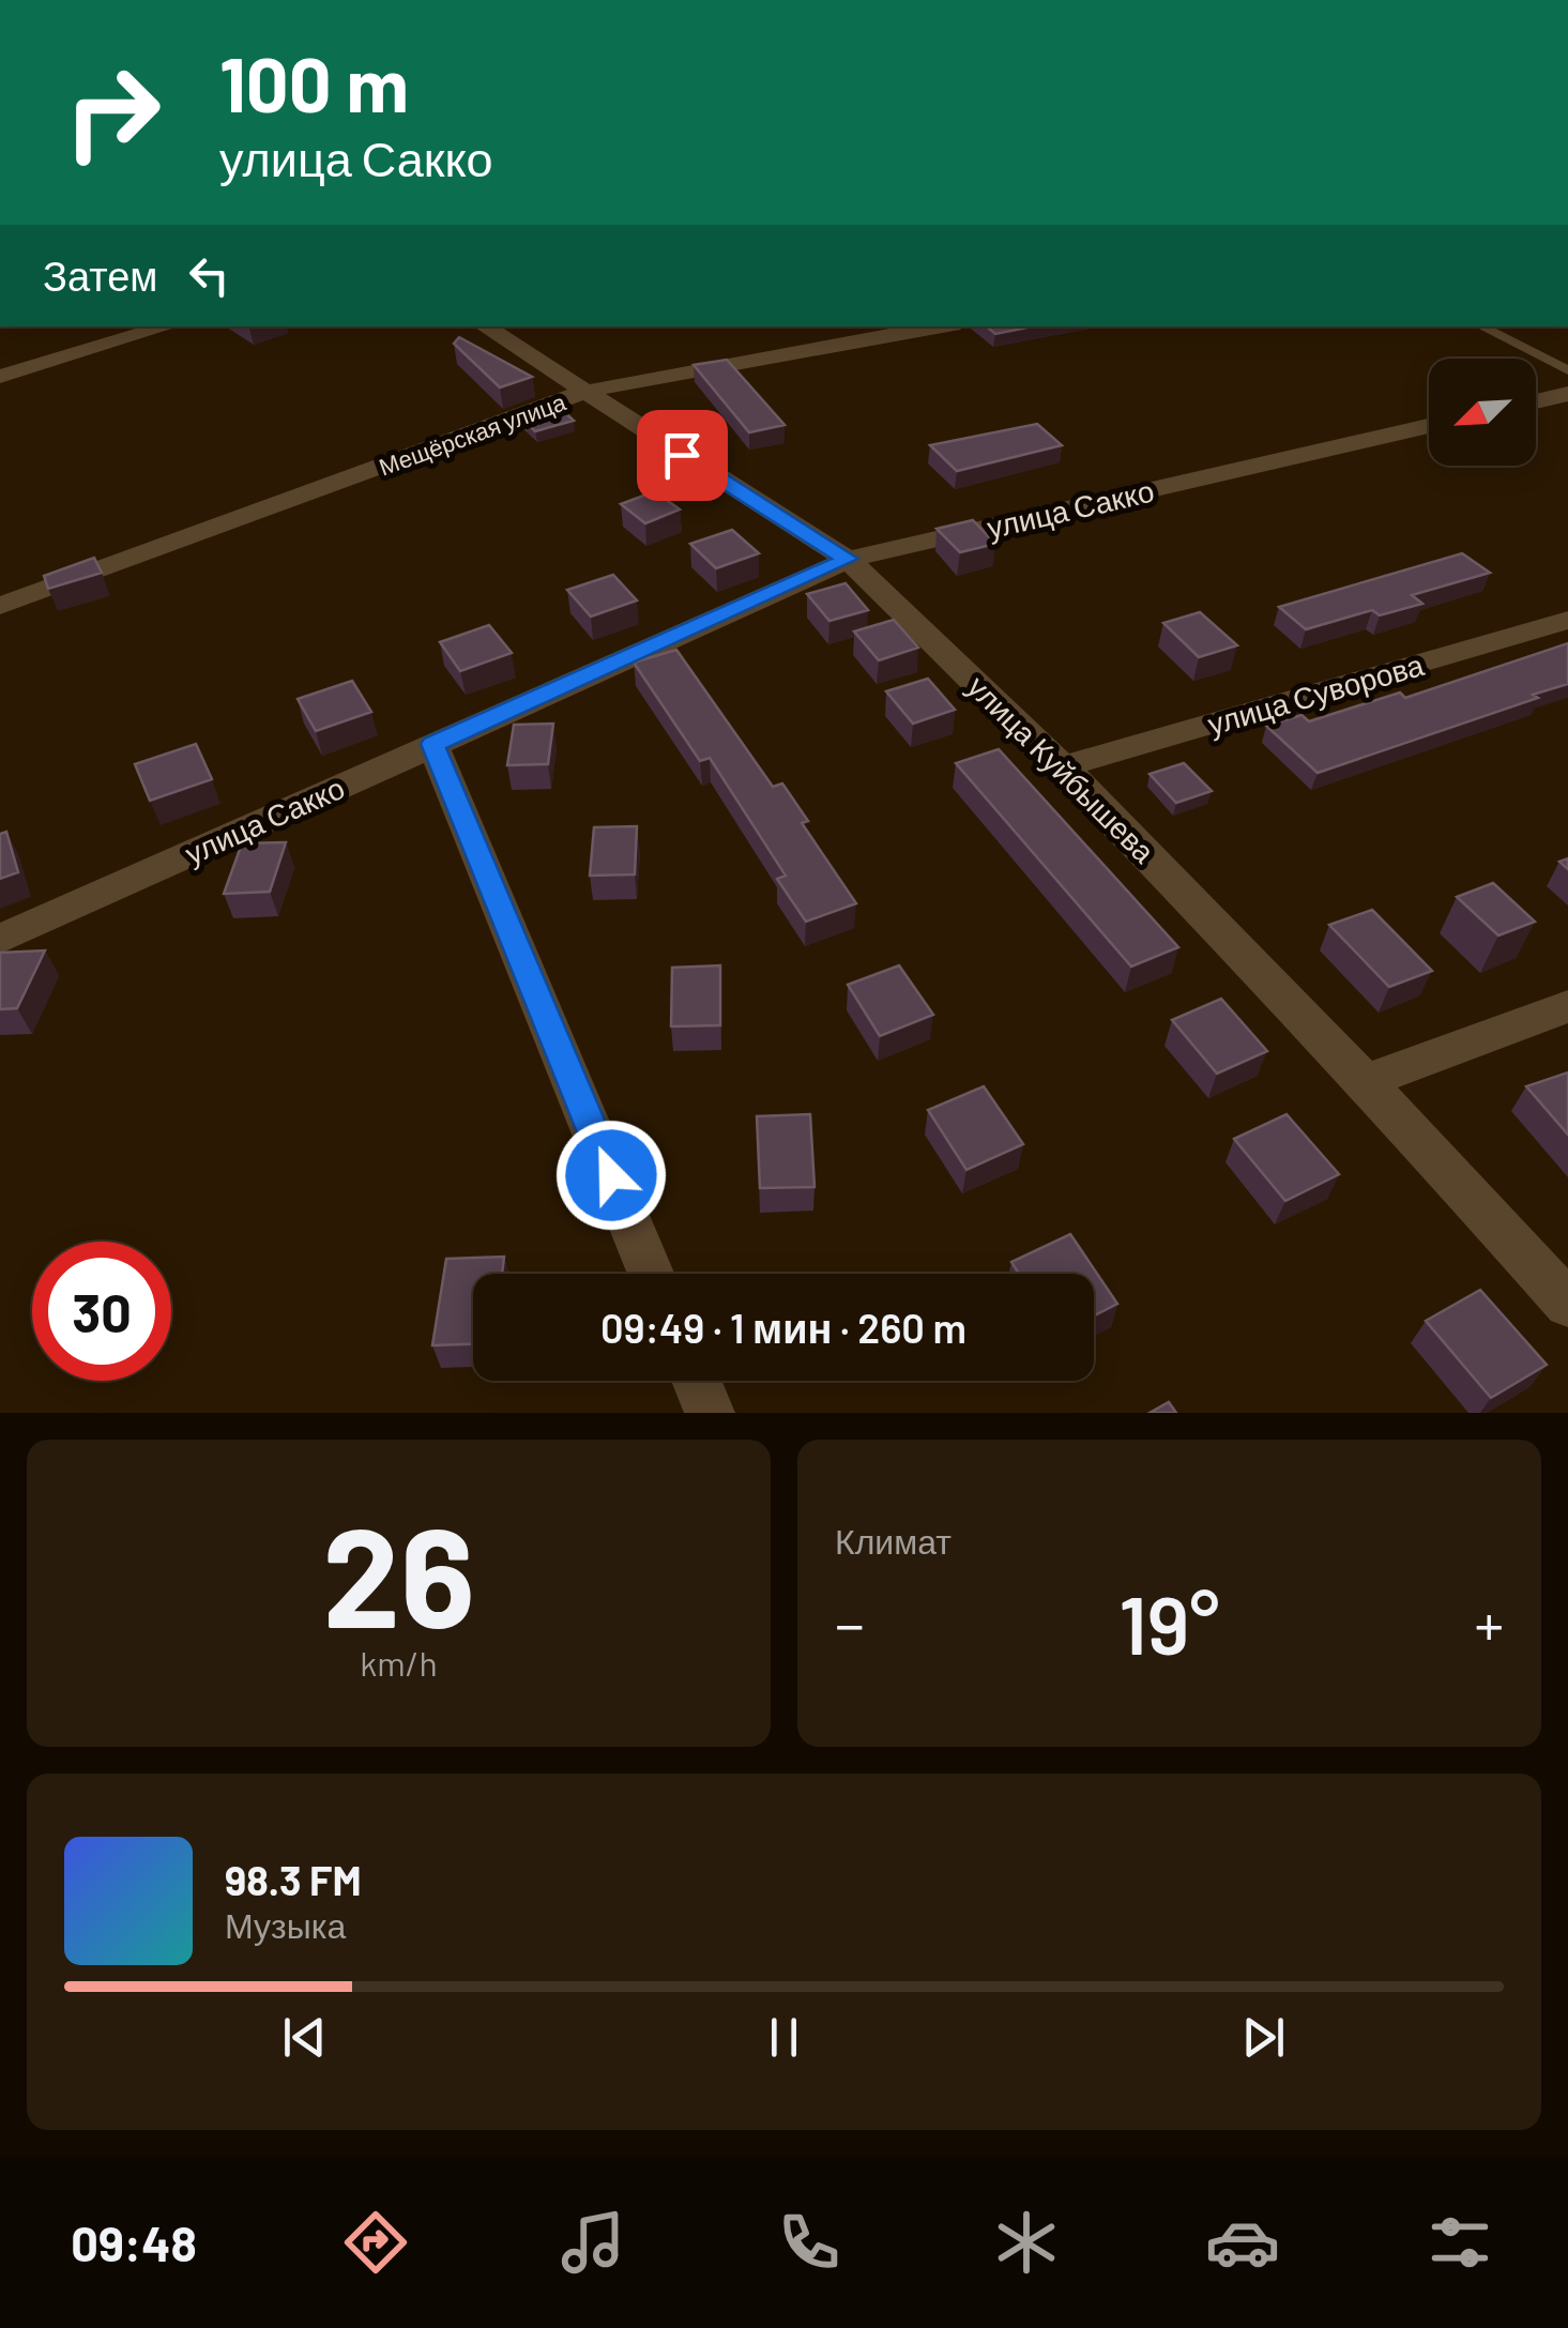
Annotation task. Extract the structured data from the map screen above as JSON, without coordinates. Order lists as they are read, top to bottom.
{
  "streets": {
    "street": [
      "Мещёрская улица",
      "улица Сакко",
      "улица Суворова",
      "улица Куйбышева"
    ]
  },
  "crossings": [
    ["Мещёрская улица", "улица Куйбышева"],
    ["улица Сакко", "улица Куйбышева"],
    ["улица Суворова", "улица Куйбышева"]
  ],
  "north": "bottom left",
  "page": {
    "turn": ["100 m", "улица Сакко"],
    "then": "Затем",
    "limit": "30",
    "trip": "09:49 · 1 мин · 260 m",
    "tile": [
      ["26", "km/h"],
      "Климат"
    ],
    "heat": ["−", "19°", "+"],
    "song": ["98.3 FM", "Музыка"],
    "tabs": "09:48"
  }
}
